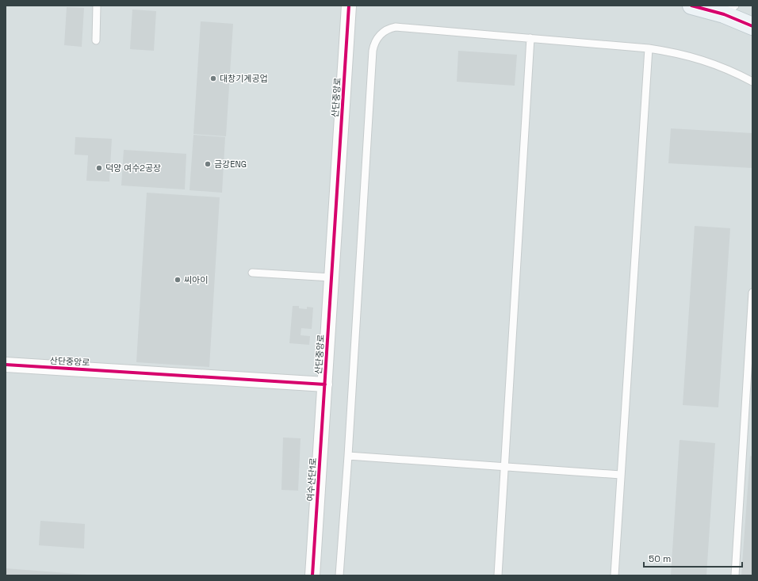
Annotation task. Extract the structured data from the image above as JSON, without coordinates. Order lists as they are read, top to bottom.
{
  "streets": {
    "street": ["산단중앙로", "여수산단1로"]
  },
  "crossings": [
    ["산단중앙로", "여수산단1로"]
  ],
  "places": [
    "대창기계공업",
    "금강ENG",
    "덕양 여수2공장",
    "씨아이"
  ],
  "scale_bar": "50 m"
}
